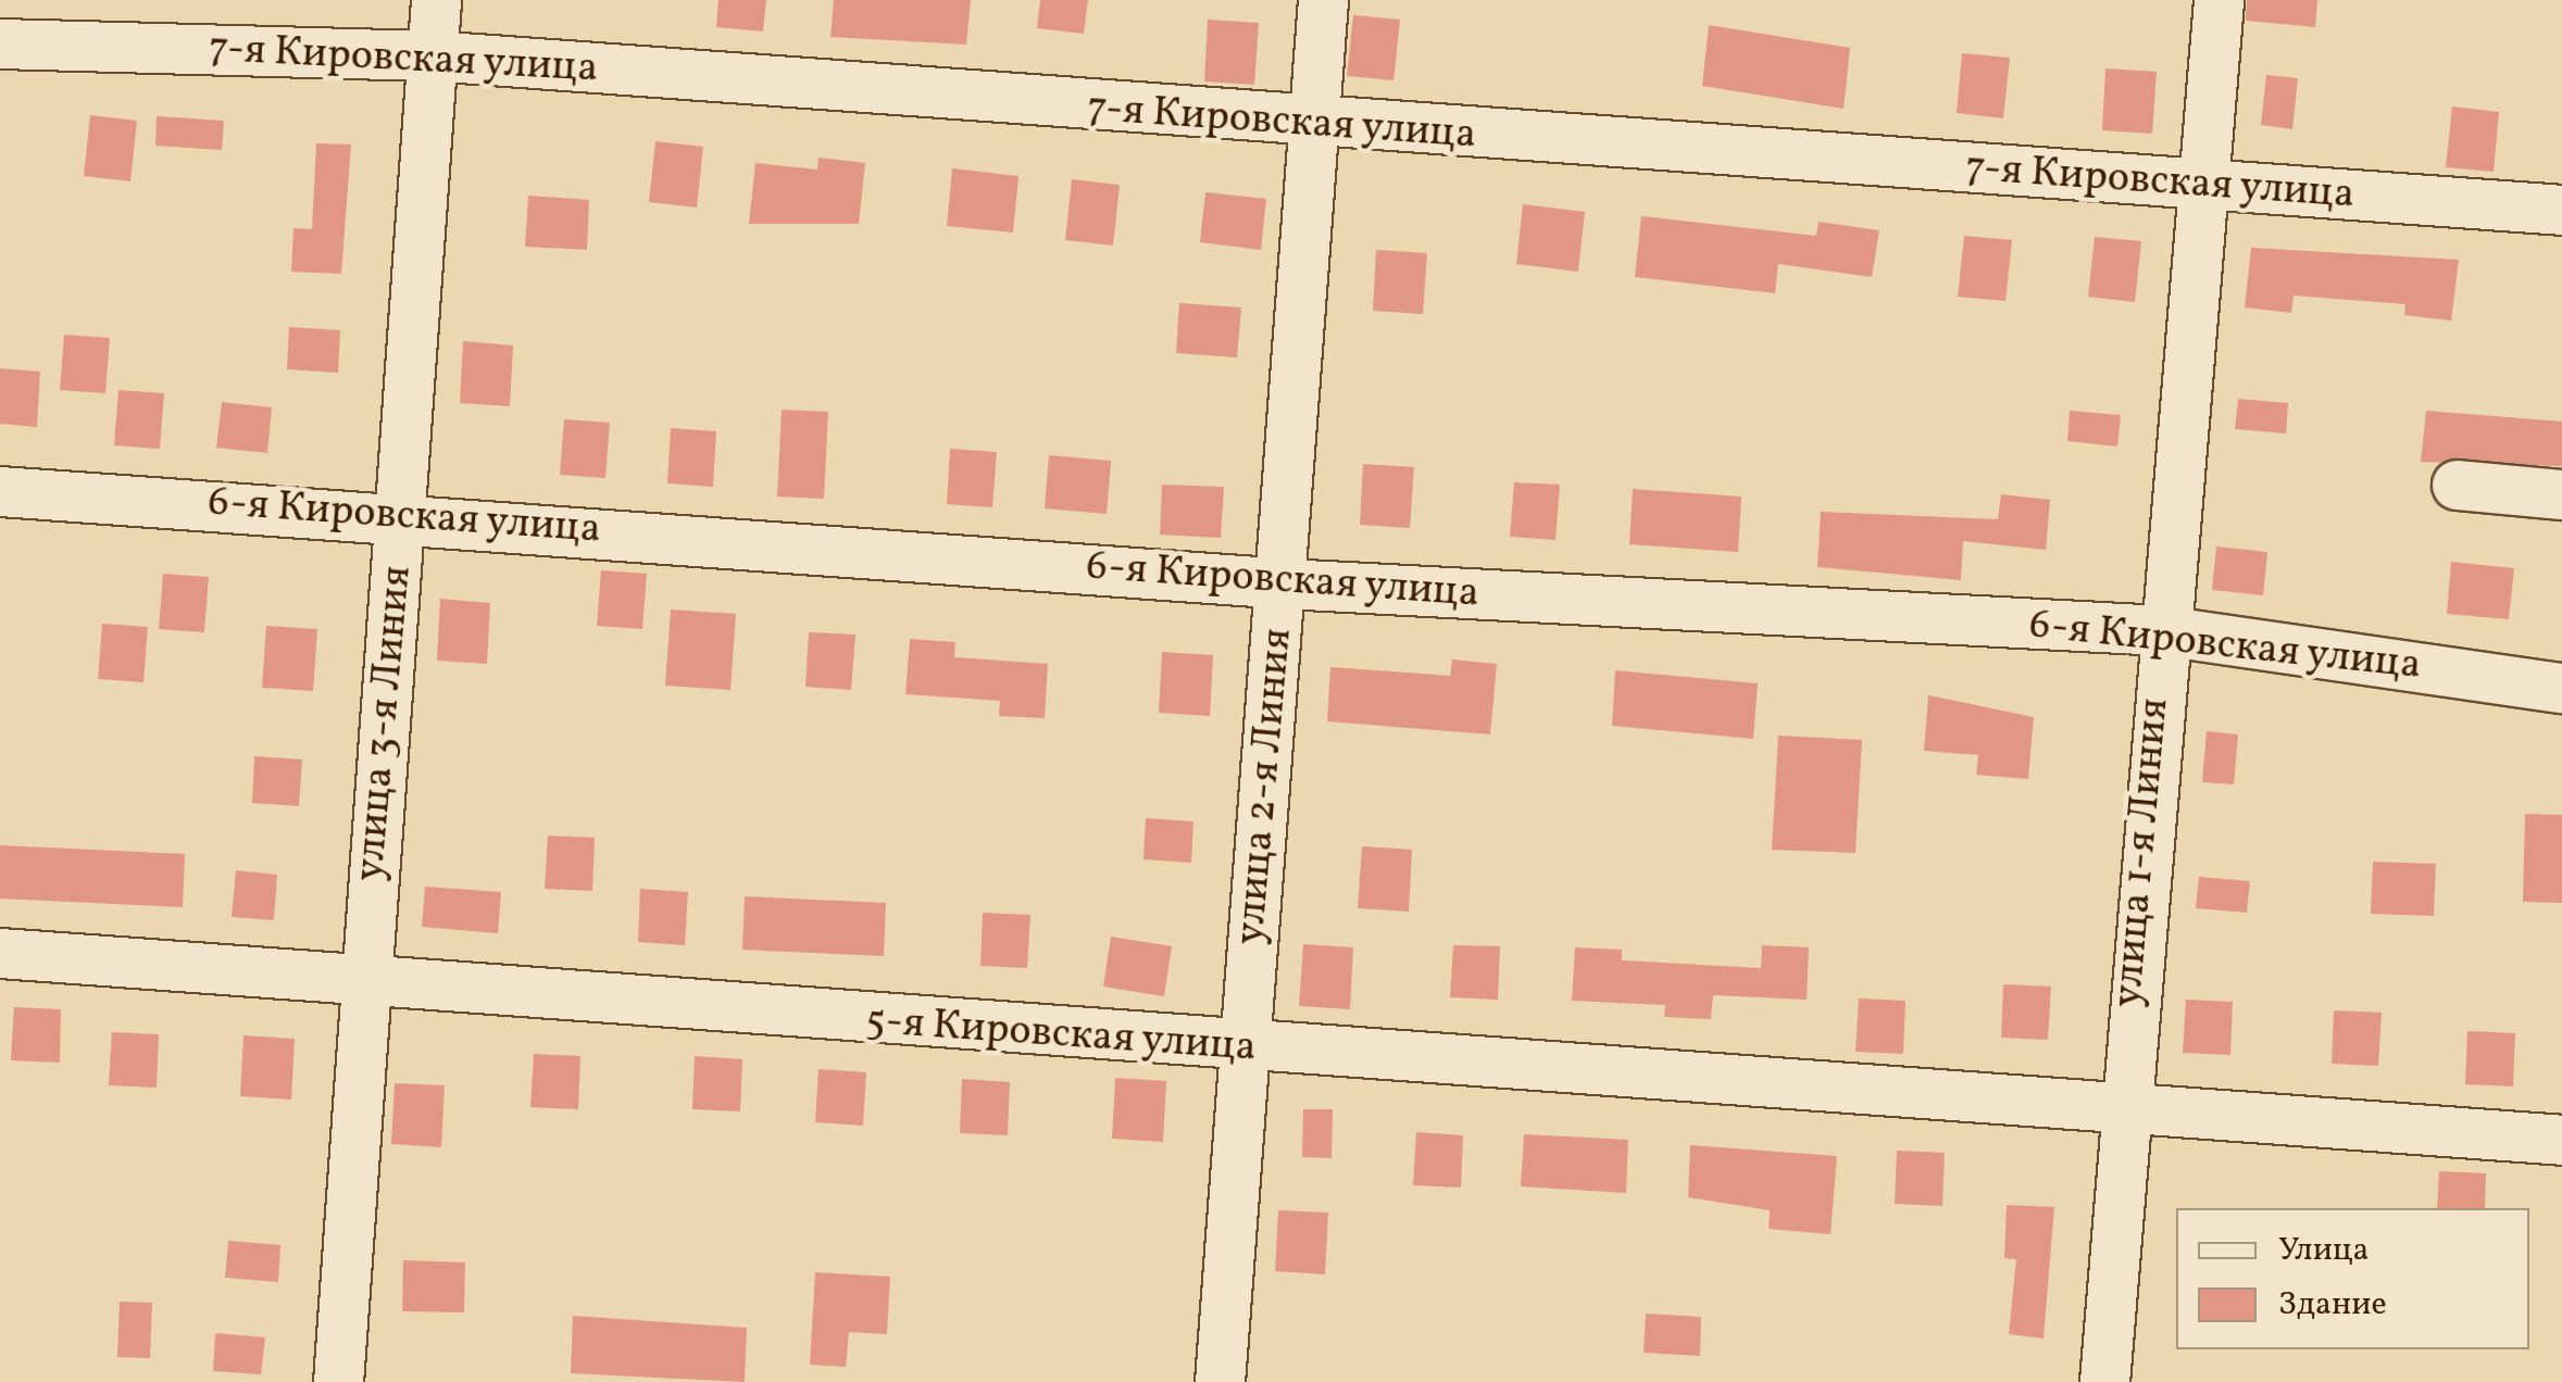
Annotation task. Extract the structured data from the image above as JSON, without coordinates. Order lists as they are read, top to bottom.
{
  "streets": {
    "street": [
      "7-я Кировская улица",
      "6-я Кировская улица",
      "улица 3-я Линия",
      "улица 2-я Линия",
      "улица 1-я Линия",
      "5-я Кировская улица"
    ]
  },
  "crossings": [
    ["7-я Кировская улица", "улица 3-я Линия"],
    ["7-я Кировская улица", "улица 2-я Линия"],
    ["7-я Кировская улица", "улица 1-я Линия"],
    ["6-я Кировская улица", "улица 3-я Линия"],
    ["6-я Кировская улица", "улица 2-я Линия"],
    ["6-я Кировская улица", "улица 1-я Линия"],
    ["улица 3-я Линия", "5-я Кировская улица"],
    ["улица 2-я Линия", "5-я Кировская улица"],
    ["улица 1-я Линия", "5-я Кировская улица"]
  ],
  "legend": ["Улица", "Здание"]
}
